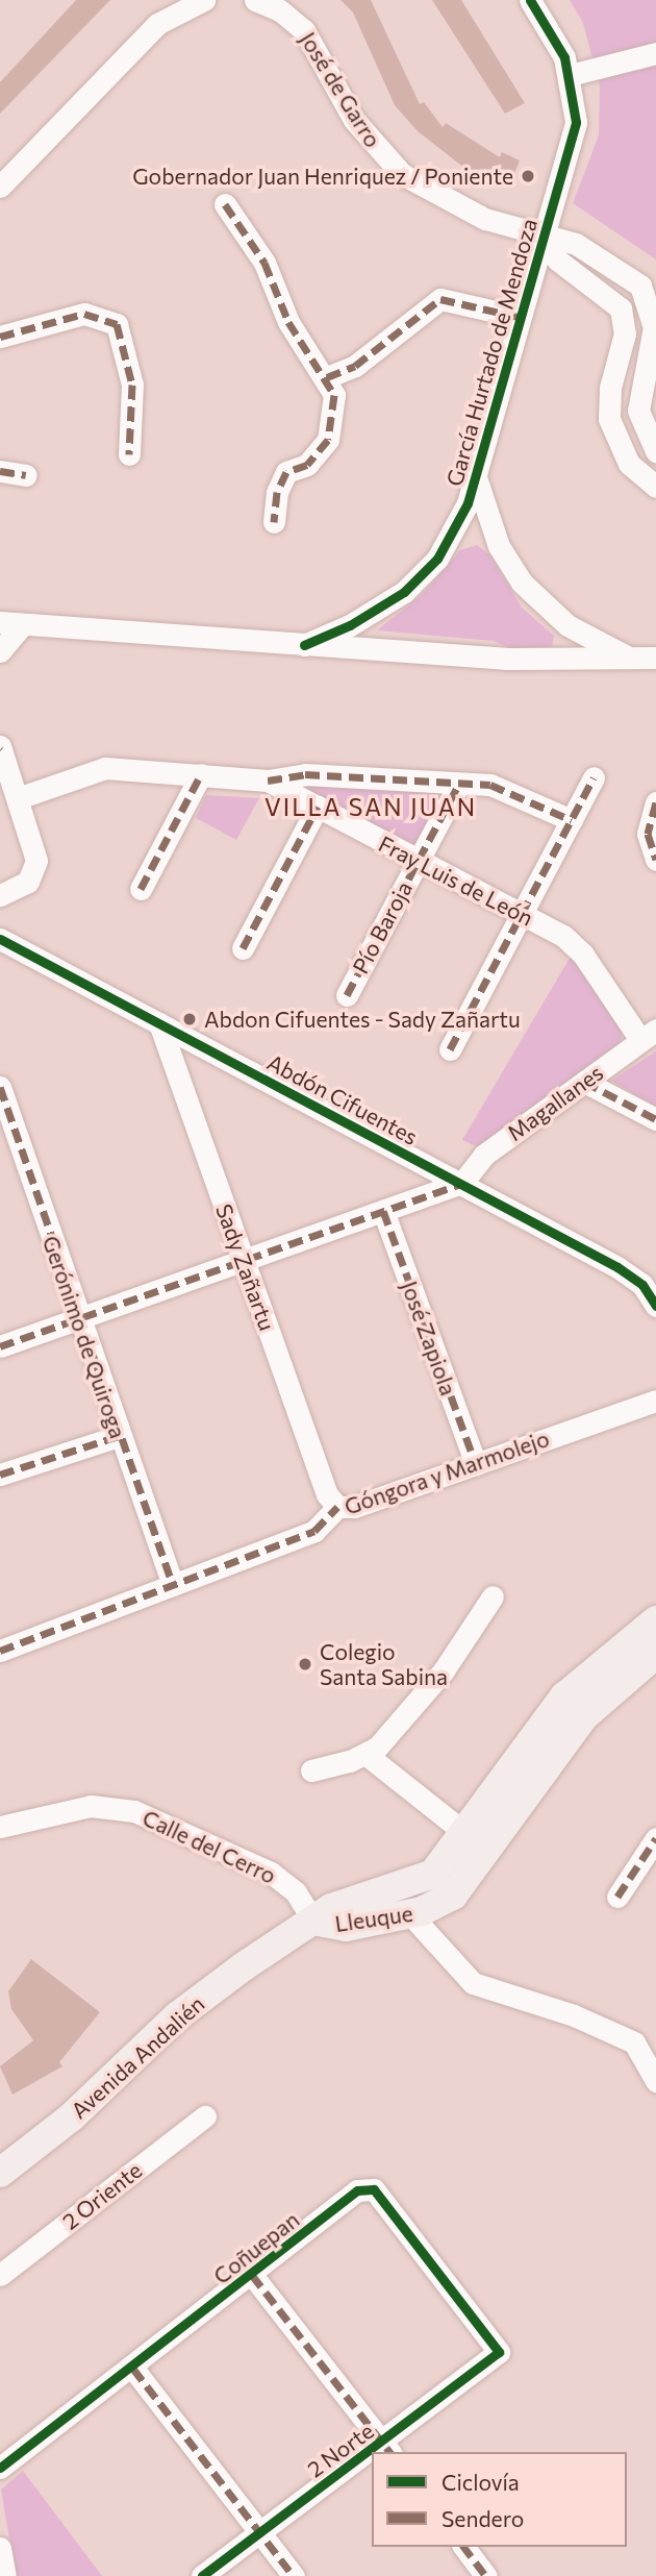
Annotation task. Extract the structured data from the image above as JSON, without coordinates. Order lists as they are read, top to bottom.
{
  "streets": {
    "main road": ["Lleuque", "Avenida Andalién"],
    "street": [
      "José de Garro",
      "García Hurtado de Mendoza",
      "Fray Luis de León",
      "Pío Baroja",
      "Abdón Cifuentes",
      "Magallanes",
      "Sady Zañartu",
      "Gerónimo de Quiroga",
      "José Zapiola",
      "Góngora y Marmolejo",
      "Calle del Cerro",
      "2 Oriente",
      "Coñuepan",
      "2 Norte"
    ]
  },
  "crossings": [
    ["José de Garro", "García Hurtado de Mendoza"],
    ["Fray Luis de León", "Pío Baroja"],
    ["Fray Luis de León", "Magallanes"],
    ["Abdón Cifuentes", "Magallanes"],
    ["Abdón Cifuentes", "Sady Zañartu"],
    ["Sady Zañartu", "Góngora y Marmolejo"],
    ["Gerónimo de Quiroga", "Góngora y Marmolejo"],
    ["José Zapiola", "Góngora y Marmolejo"],
    ["Calle del Cerro", "Lleuque"],
    ["Calle del Cerro", "Avenida Andalién"],
    ["Lleuque", "Avenida Andalién"],
    ["Coñuepan", "2 Norte"]
  ],
  "districts": ["VILLA SAN JUAN"],
  "places": ["Gobernador Juan Henriquez / Poniente", "Abdon Cifuentes - Sady Zañartu", "Colegio Santa Sabina"],
  "legend": ["Ciclovía", "Sendero"]
}
